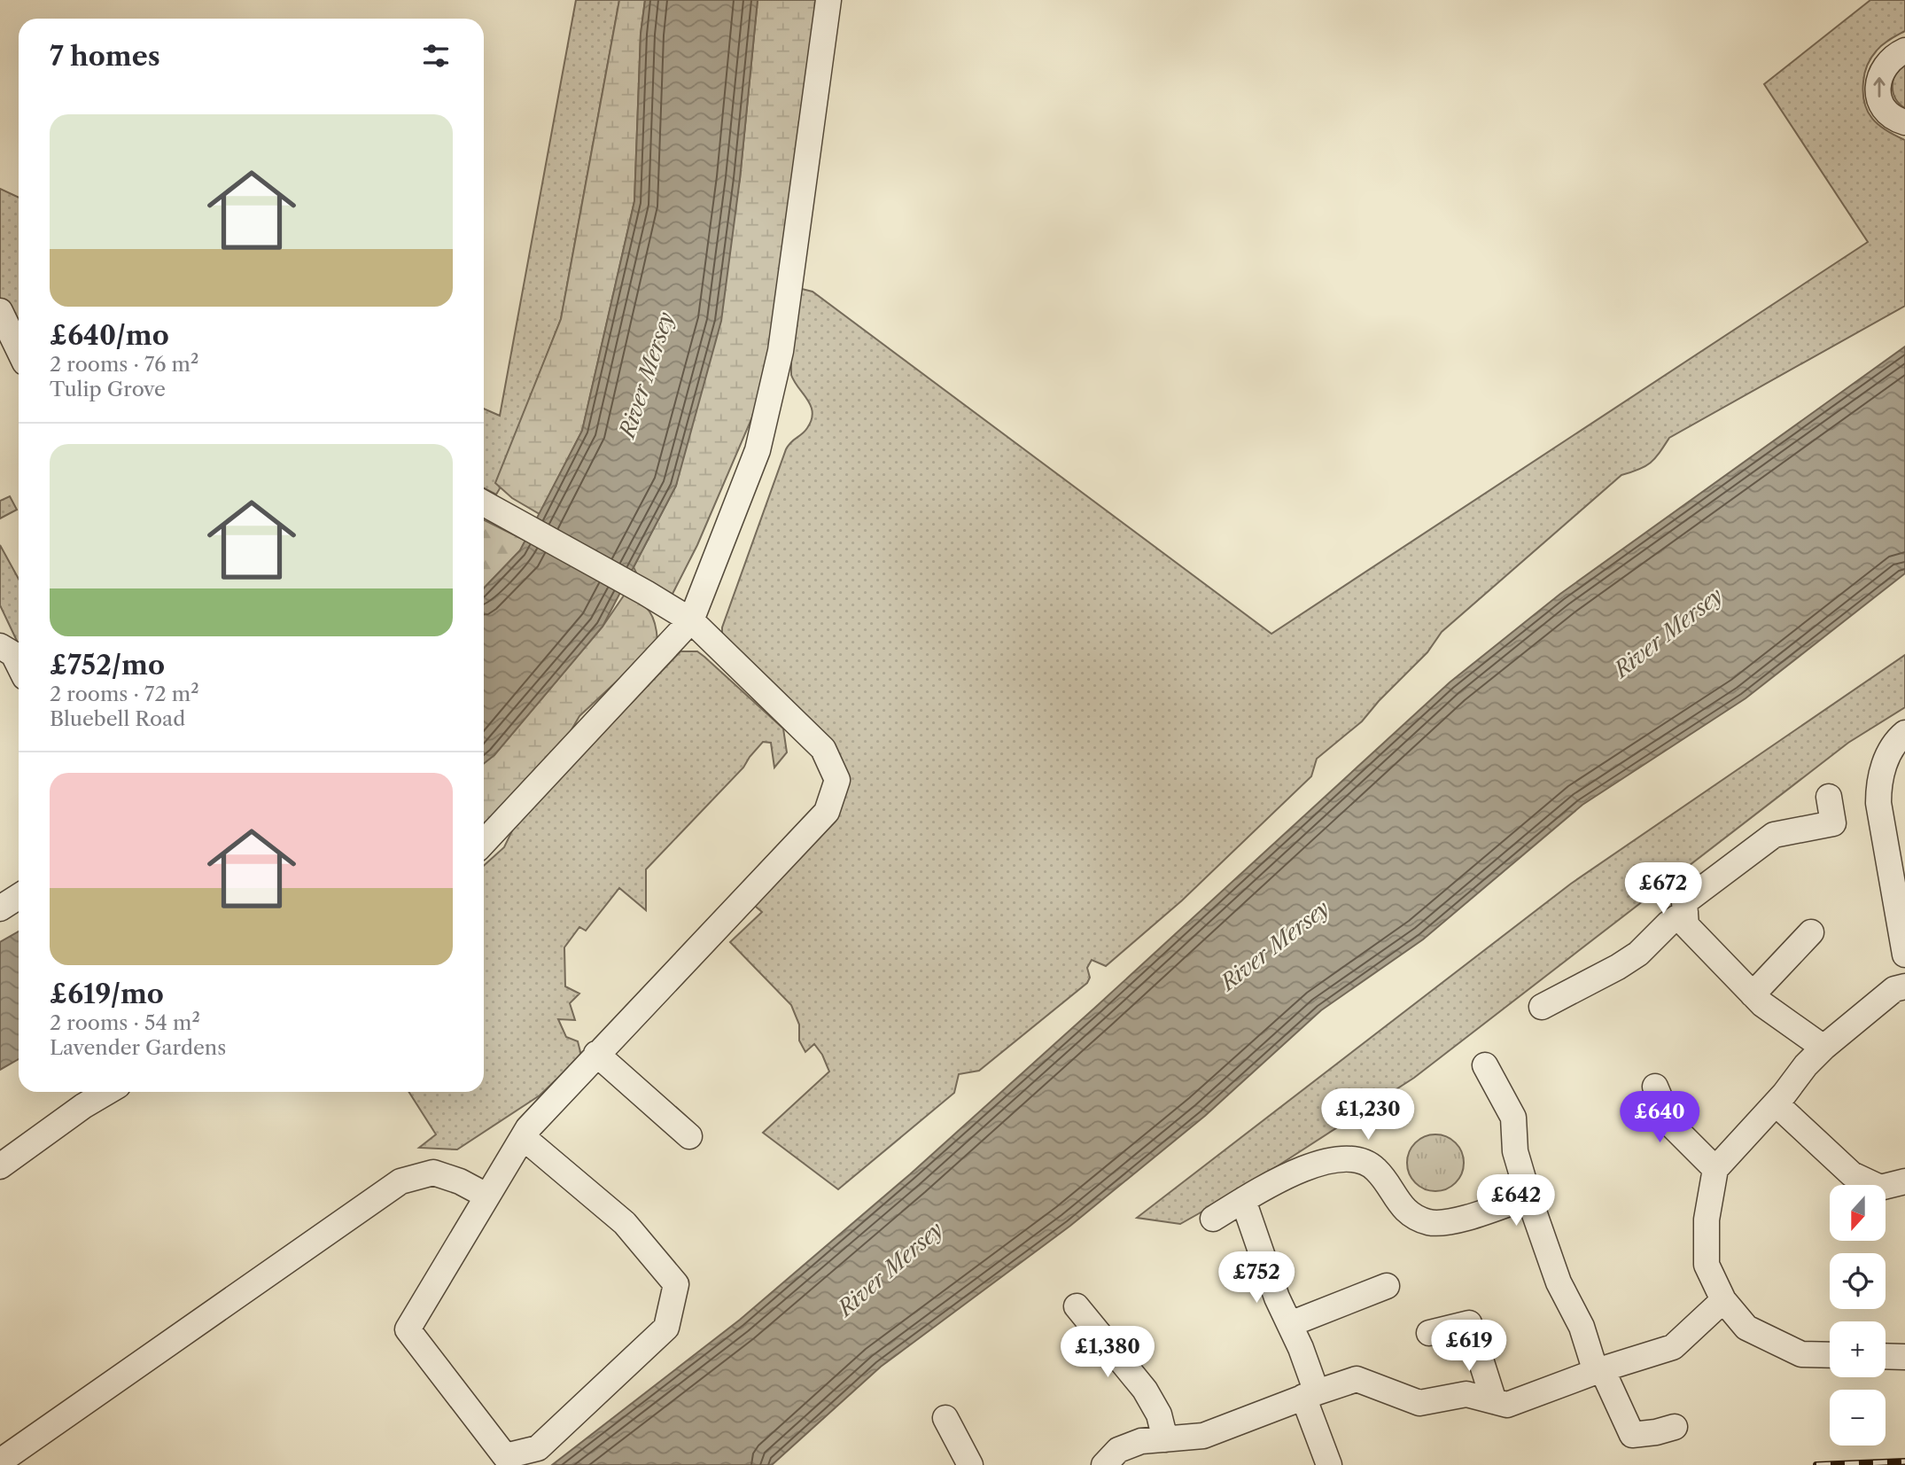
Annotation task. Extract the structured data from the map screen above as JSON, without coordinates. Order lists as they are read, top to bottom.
{
  "water": ["River Mersey"],
  "north": "bottom",
  "page": {
    "heading": "7 homes",
    "list": [
      {
        "name": "£640/mo",
        "note": "2 rooms · 76 m² · Tulip Grove"
      },
      {
        "name": "£752/mo",
        "note": "2 rooms · 72 m² · Bluebell Road"
      },
      {
        "name": "£619/mo",
        "note": "2 rooms · 54 m² · Lavender Gardens"
      }
    ],
    "price": [
      "£672",
      "£1,230",
      "£640",
      "£642",
      "£752",
      "£619",
      "£1,380"
    ],
    "map_buttons": ["+", "−"]
  }
}
